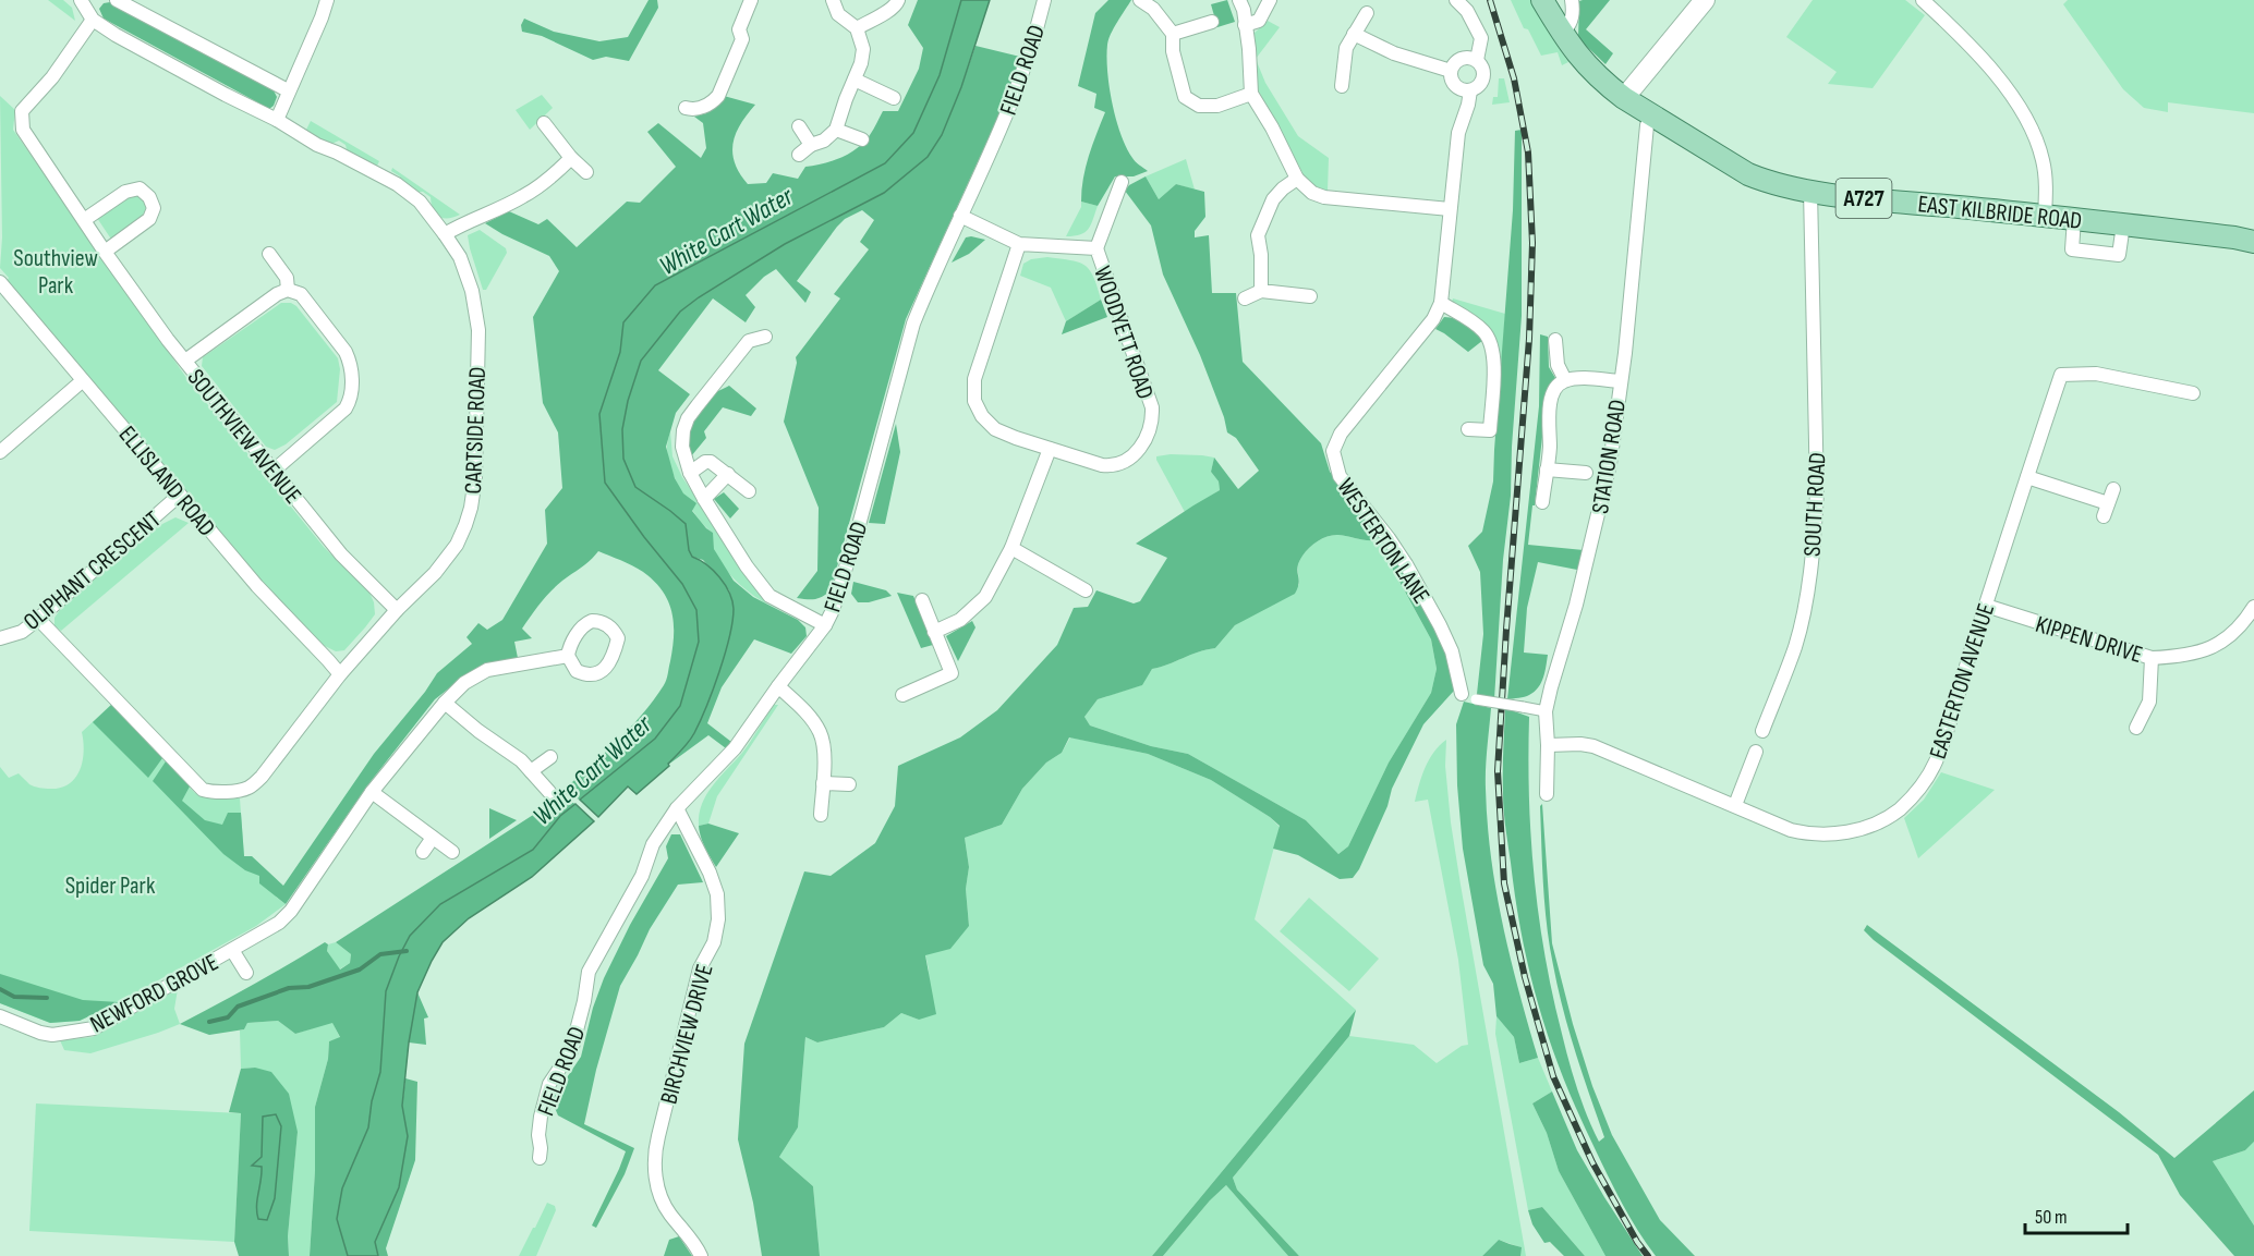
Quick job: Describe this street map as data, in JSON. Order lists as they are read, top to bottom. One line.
{"streets":{"main road":["A727","EAST KILBRIDE ROAD"],"street":["FIELD ROAD","WOODYETT ROAD","CARTSIDE ROAD","SOUTHVIEW AVENUE","STATION ROAD","ELLISLAND ROAD","SOUTH ROAD","WESTERTON LANE","OLIPHANT CRESCENT","KIPPEN DRIVE","EASTERTON AVENUE","NEWFORD GROVE","BIRCHVIEW DRIVE"]},"crossings":[["FIELD ROAD","WOODYETT ROAD"],["FIELD ROAD","BIRCHVIEW DRIVE"],["EAST KILBRIDE ROAD","STATION ROAD"],["EAST KILBRIDE ROAD","SOUTH ROAD"],["CARTSIDE ROAD","SOUTHVIEW AVENUE"],["CARTSIDE ROAD","ELLISLAND ROAD"],["CARTSIDE ROAD","OLIPHANT CRESCENT"],["STATION ROAD","WESTERTON LANE"],["STATION ROAD","EASTERTON AVENUE"],["ELLISLAND ROAD","OLIPHANT CRESCENT"],["SOUTH ROAD","EASTERTON AVENUE"],["KIPPEN DRIVE","EASTERTON AVENUE"]],"water":["White Cart Water"],"parks":["Southview Park","Spider Park"],"scale_bar":"50 m"}
